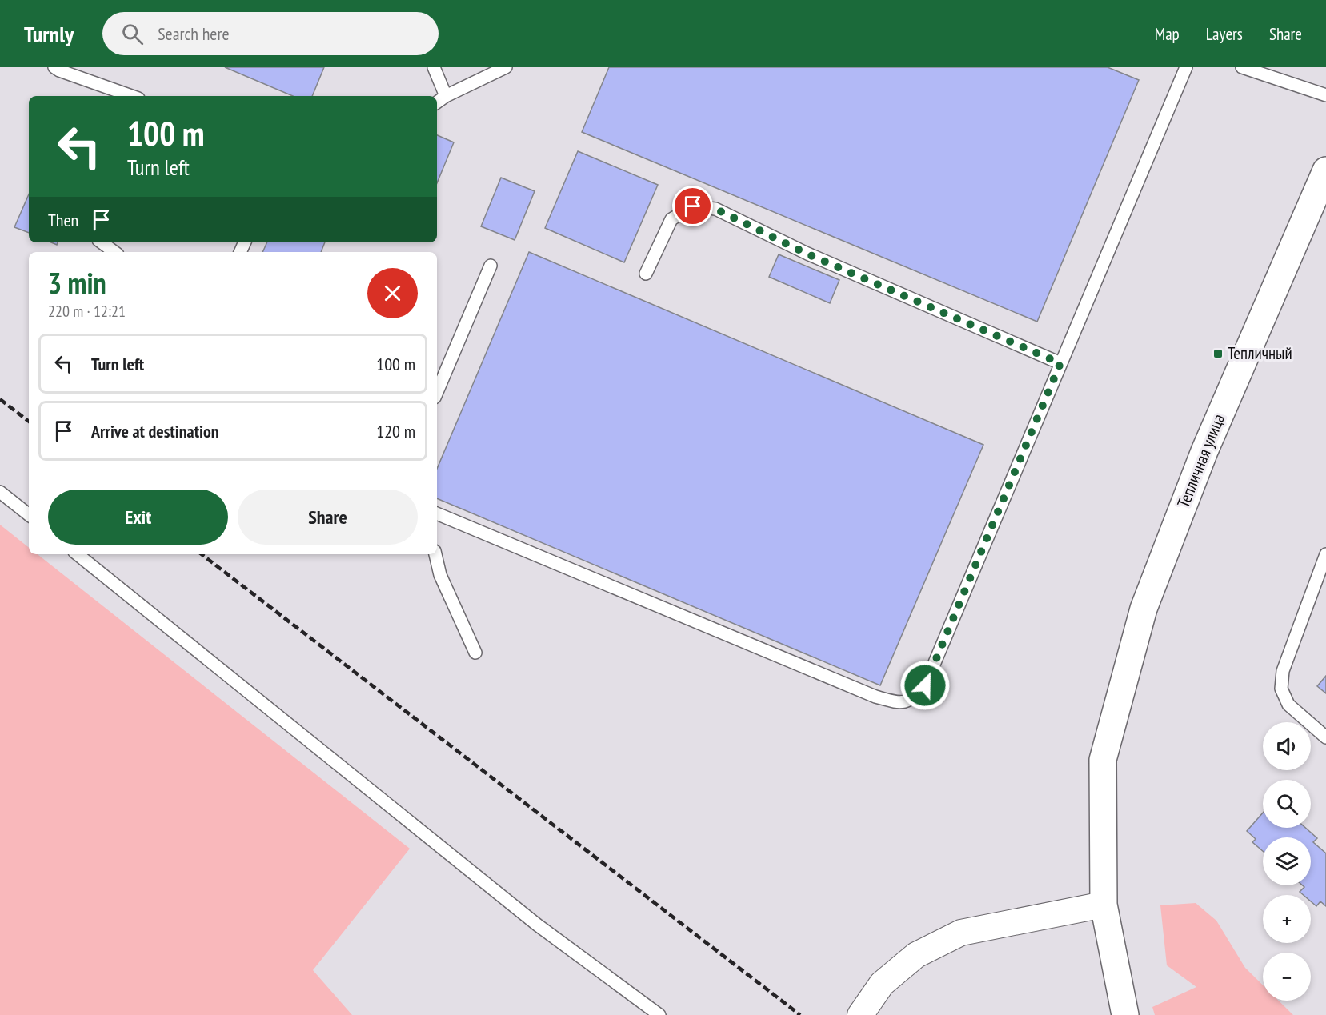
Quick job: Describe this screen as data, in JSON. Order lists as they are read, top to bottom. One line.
{"streets":{"street":["Тепличная улица"]},"places":{"transit":["Тепличный"]},"page":{"header":"Turnly","search":"Search here","nav":["Map","Layers","Share"],"turn":["100 m","Turn left"],"then":"Then","heading":["3 min","220 m · 12:21"],"list":[{"name":"Turn left","value":"100 m"},{"name":"Arrive at destination","value":"120 m"}],"buttons":["Exit","Share"],"map_buttons":["+","−"]}}
